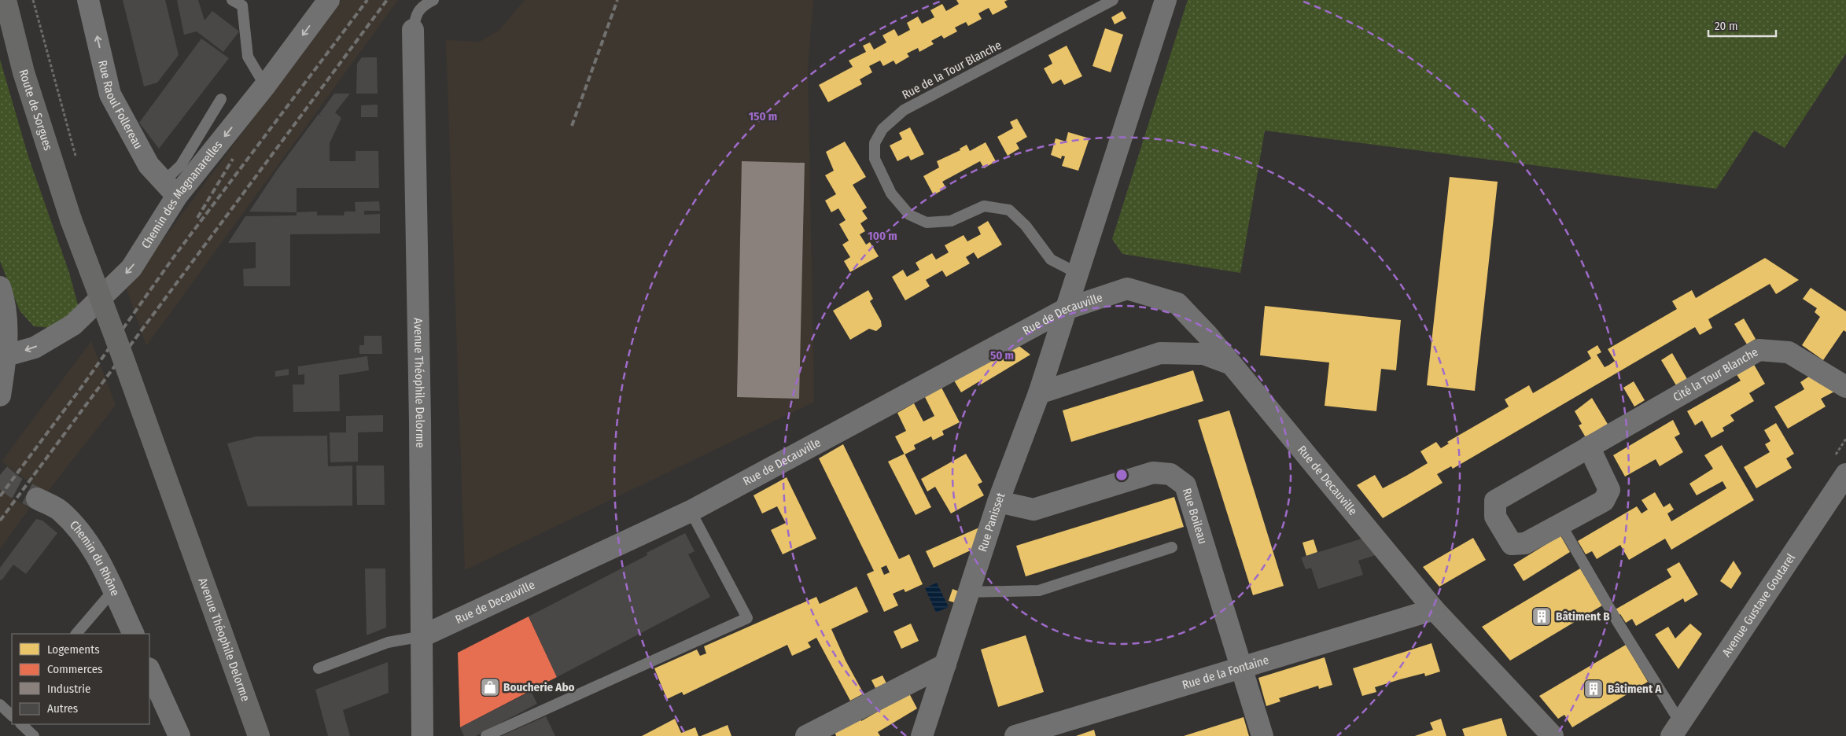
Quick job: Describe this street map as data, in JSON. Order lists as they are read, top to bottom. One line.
{"streets":{"main road":["Route de Sorgues","Avenue Théophile Delorme"],"street":["Rue Raoul Follereau","Chemin des Magnanarelles","Rue de Decauville","Cité la Tour Blanche","Rue Boileau","Rue Panisset","Chemin du Rhône","Avenue Gustave Goutarel","Rue de la Fontaine"],"lane":["Rue de la Tour Blanche"]},"crossings":[["Rue de la Tour Blanche","Rue Panisset"],["Rue Raoul Follereau","Chemin des Magnanarelles"],["Route de Sorgues","Avenue Théophile Delorme"],["Rue de Decauville","Avenue Théophile Delorme"],["Rue de Decauville","Rue Panisset"],["Rue de Decauville","Rue de la Fontaine"],["Rue Boileau","Rue Panisset"],["Rue Boileau","Rue de la Fontaine"]],"one_way":["Rue Raoul Follereau","Chemin des Magnanarelles"],"places":{"building":["Bâtiment B","Bâtiment A"],"shop":["Boucherie Abo"]},"legend":["Logements","Commerces","Industrie","Autres"],"scale_bar":"20 m","rings":["150 m","100 m","50 m"]}
